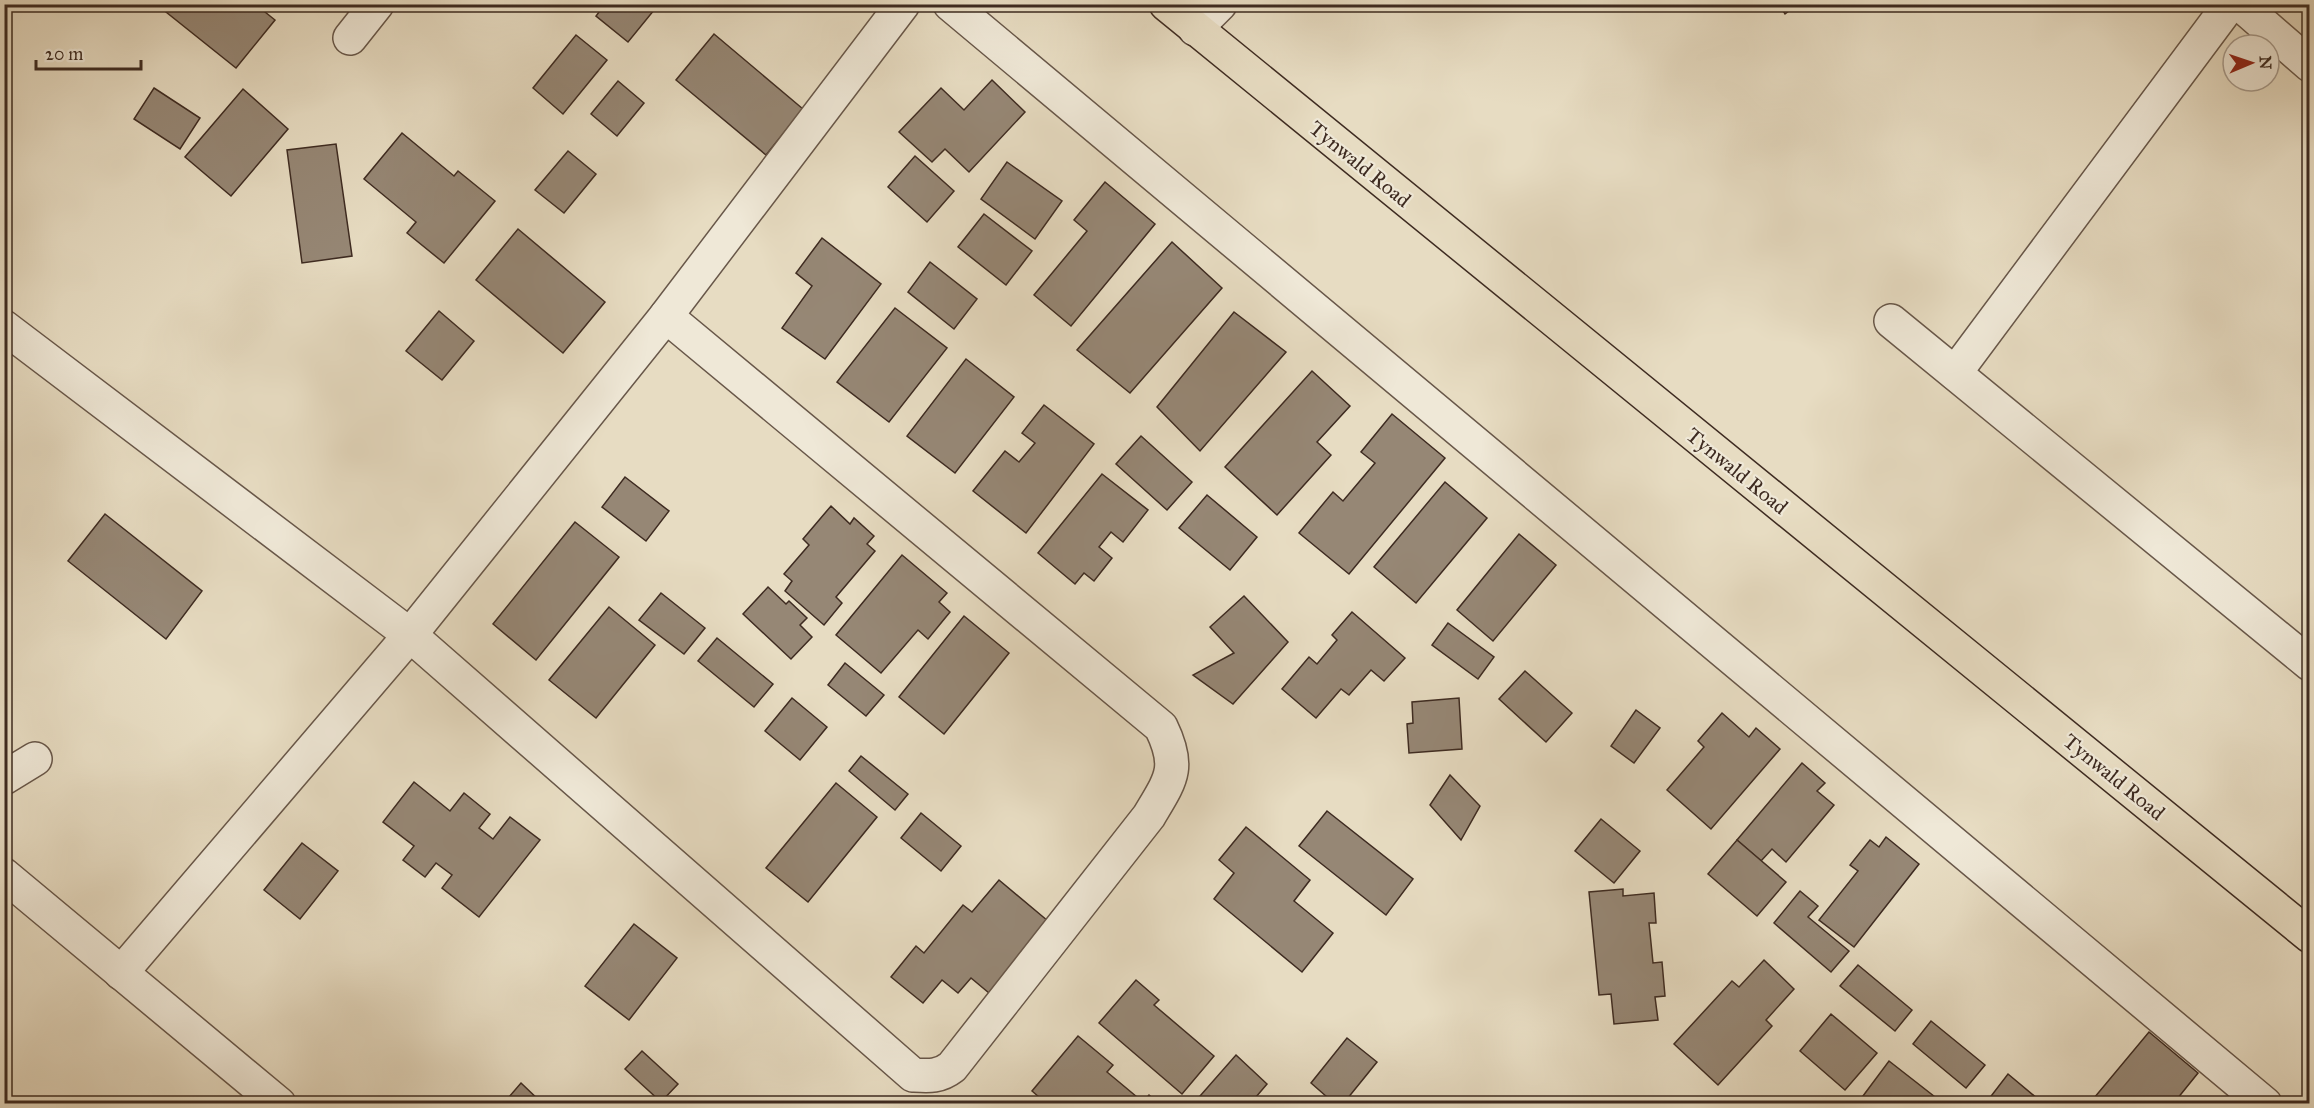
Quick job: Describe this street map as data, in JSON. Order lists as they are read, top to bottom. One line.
{"streets":{"main road":["Tynwald Road"]},"scale_bar":"20 m","north":"right"}
